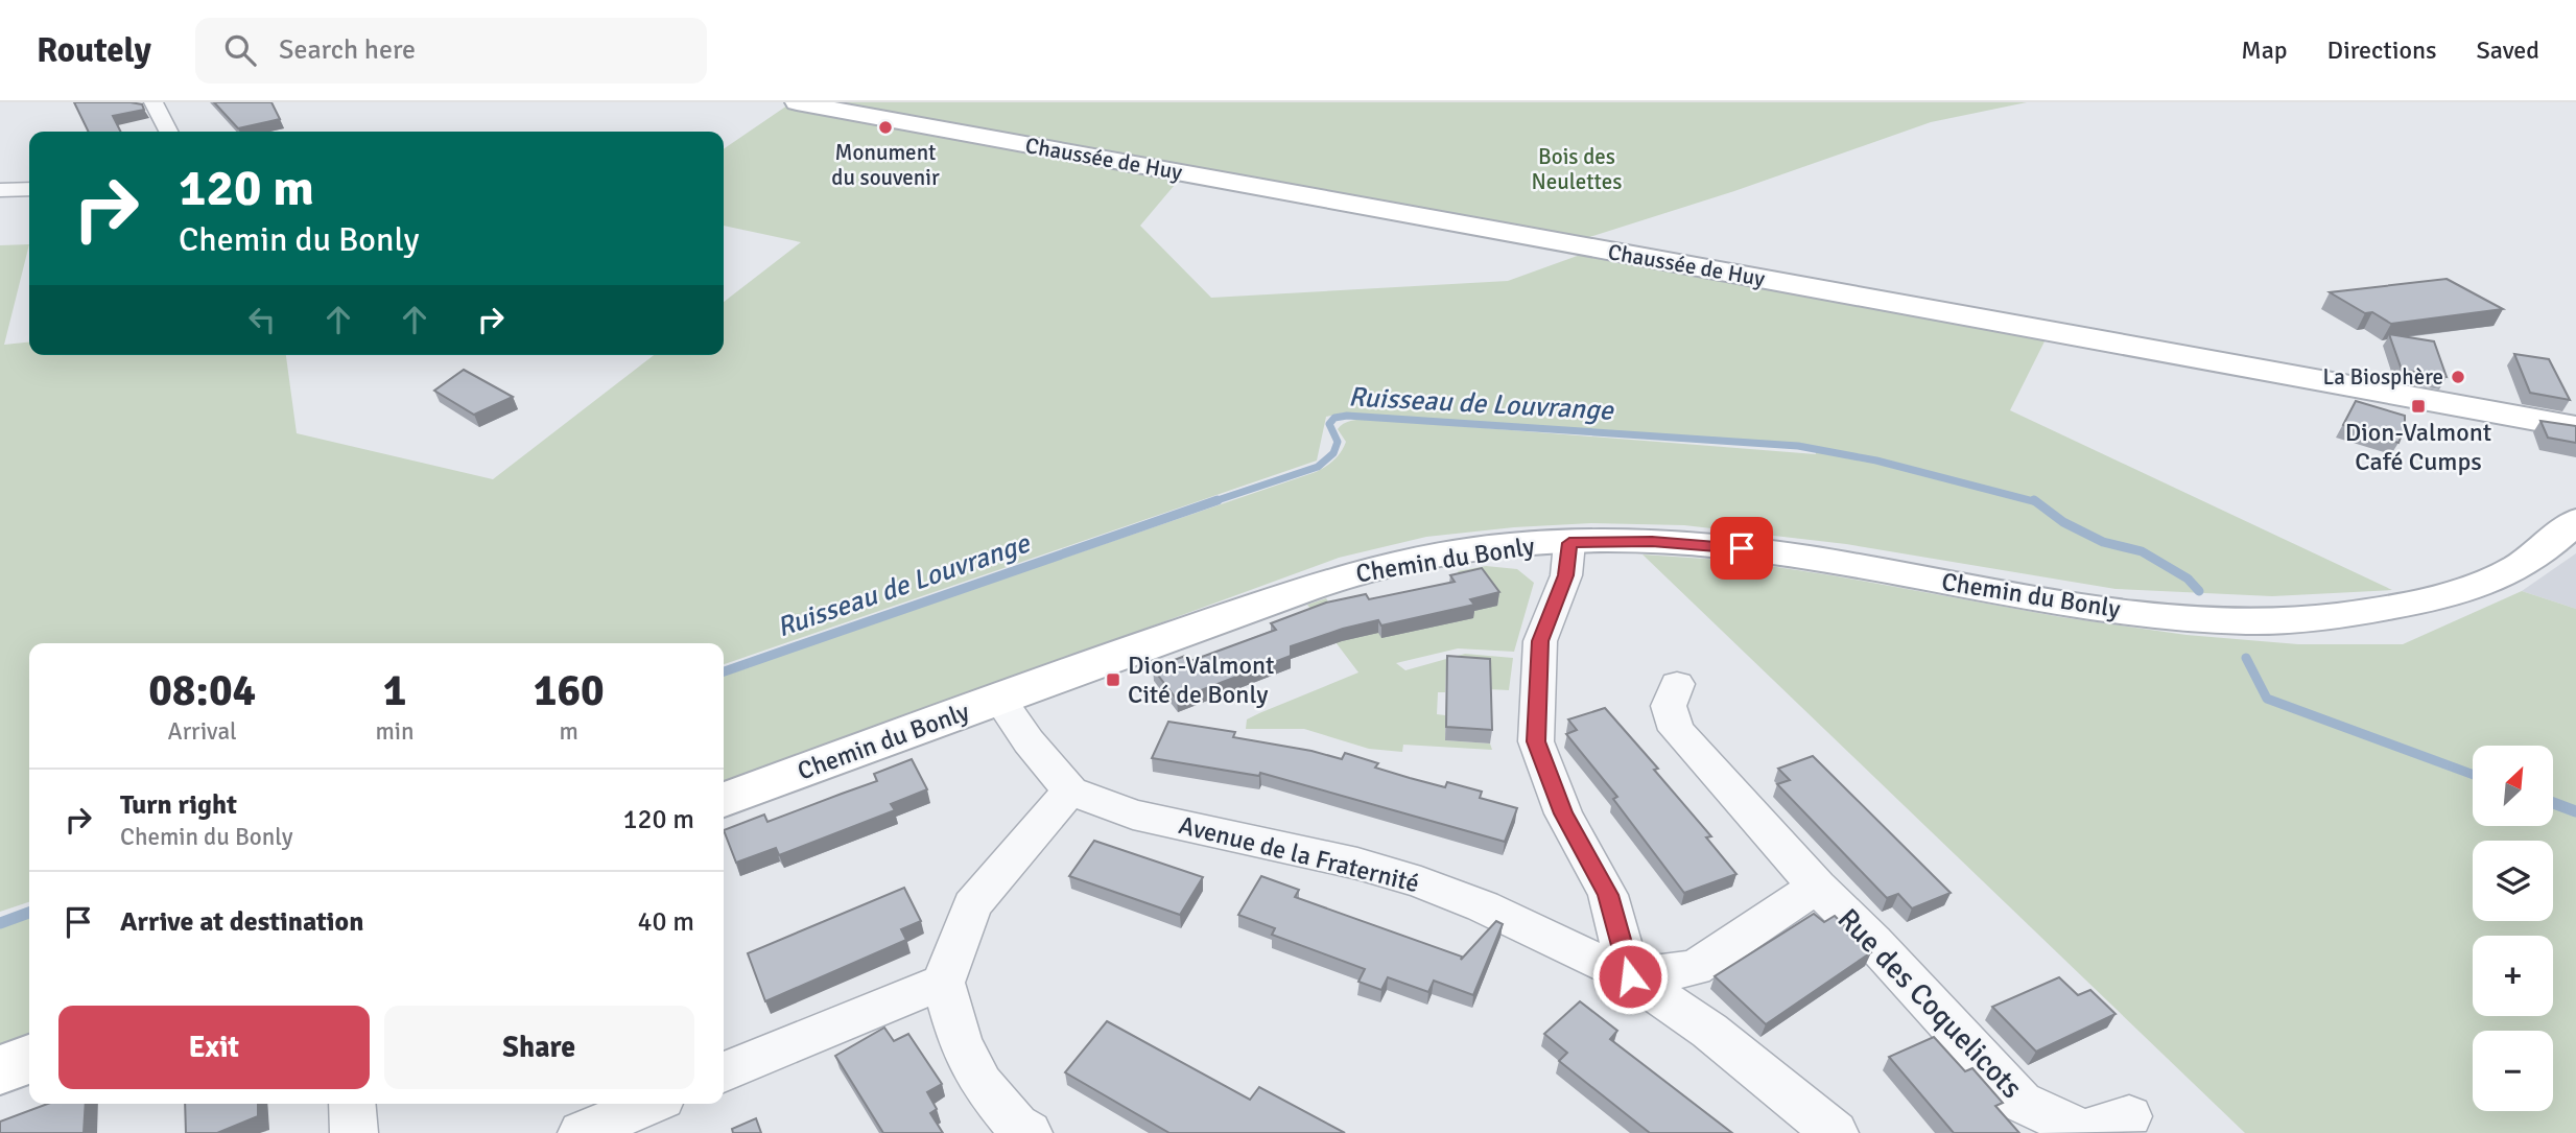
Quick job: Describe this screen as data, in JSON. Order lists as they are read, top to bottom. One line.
{"streets":{"main road":["Chaussée de Huy","Chemin du Bonly"],"street":["Avenue de la Fraternité","Rue des Coquelicots"]},"crossings":[["Chemin du Bonly","Avenue de la Fraternité"],["Avenue de la Fraternité","Rue des Coquelicots"]],"water":["Ruisseau de Louvrange"],"parks":["Bois des Neulettes"],"places":{"other":["Monument du souvenir","La Biosphère"],"transit":["Dion-Valmont Café Cumps","Dion-Valmont Cité de Bonly"]},"north":"top right","page":{"header":"Routely","search":"Search here","nav":["Map","Directions","Saved"],"turn":["120 m","Chemin du Bonly"],"eta":["08:04","Arrival","1","min","160","m"],"map_buttons":["+","−"],"list":[{"name":"Turn right","note":"Chemin du Bonly","value":"120 m"},{"name":"Arrive at destination","value":"40 m"}],"buttons":["Exit","Share"]}}
